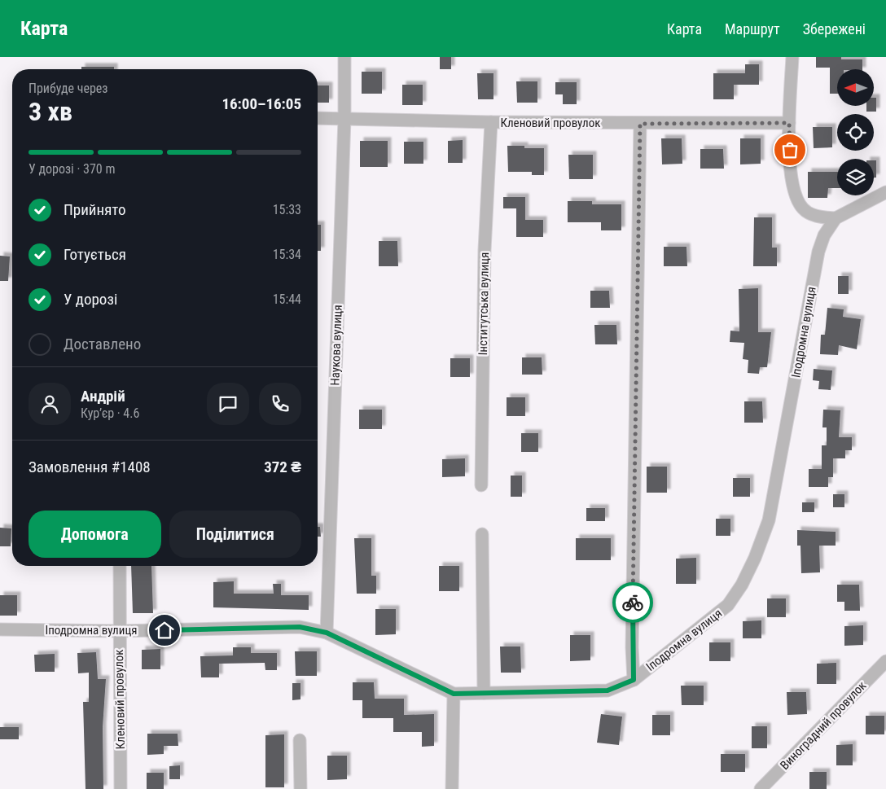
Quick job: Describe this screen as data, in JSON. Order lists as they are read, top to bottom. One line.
{"streets":{"street":["Кленовий провулок","Інститутська вулиця","Іподромна вулиця","Наукова вулиця","Виноградний провулок"]},"crossings":[["Кленовий провулок","Інститутська вулиця"],["Кленовий провулок","Іподромна вулиця"],["Кленовий провулок","Наукова вулиця"],["Іподромна вулиця","Наукова вулиця"]],"north":"left","page":{"header":"Карта","nav":["Карта","Маршрут","Збережені"],"heading":["3 хв","Прибуде через","16:00–16:05"],"panel":["Андрій","Кур’єр · 4.6","Замовлення #1408","372 ₴"],"bar":"У дорозі · 370 m","list":[["Прийнято","15:33"],["Готується","15:34"],["У дорозі","15:44"],"Доставлено"],"buttons":["Допомога","Поділитися"]}}
